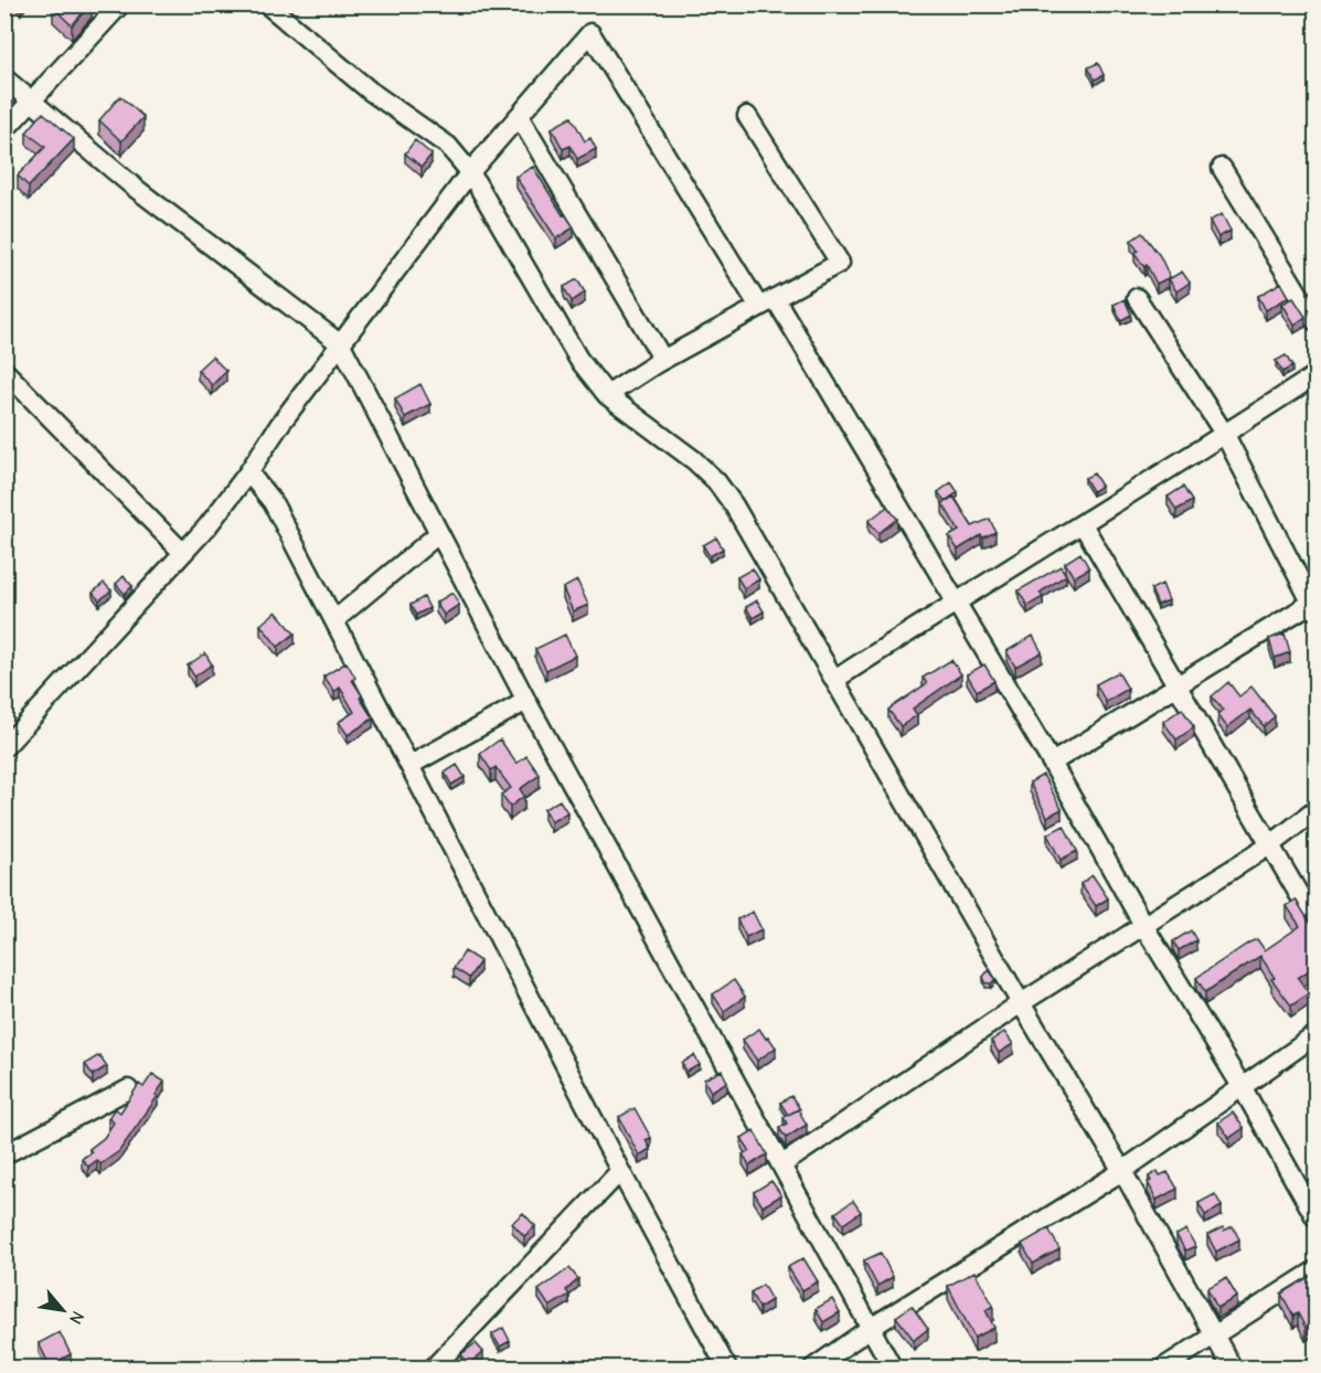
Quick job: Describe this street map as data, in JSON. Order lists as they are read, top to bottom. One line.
{"north":"bottom right"}
